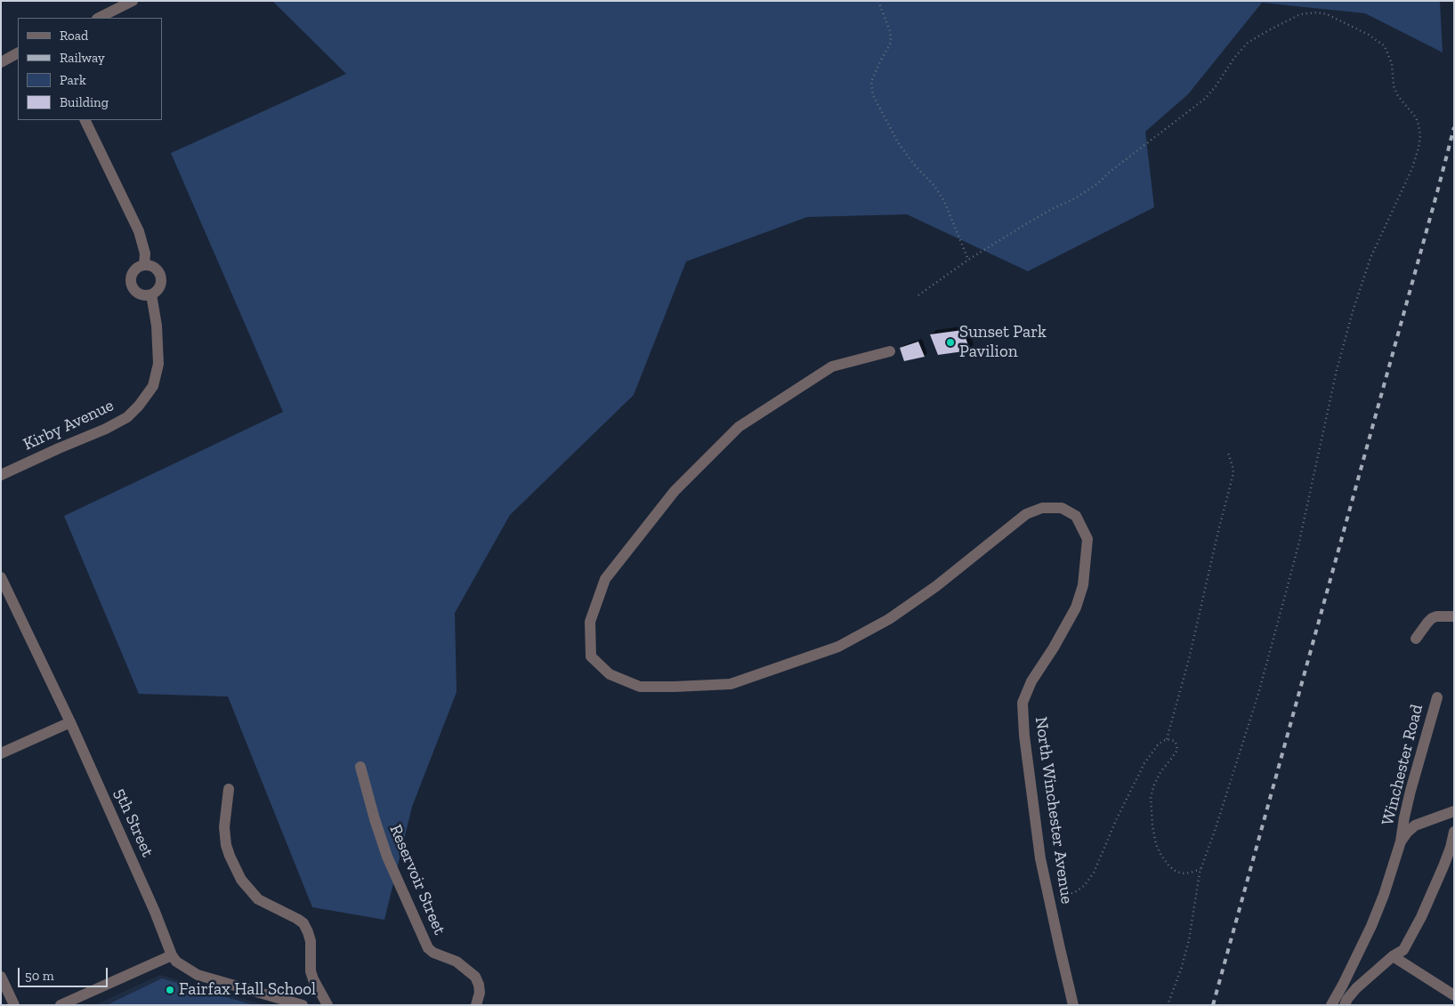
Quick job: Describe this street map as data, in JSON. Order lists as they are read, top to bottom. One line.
{"streets":{"street":["Kirby Avenue","Winchester Road","North Winchester Avenue","5th Street","Reservoir Street"]},"places":["Sunset Park Pavilion","Fairfax Hall School"],"legend":["Road","Railway","Park","Building"],"scale_bar":"50 m"}
